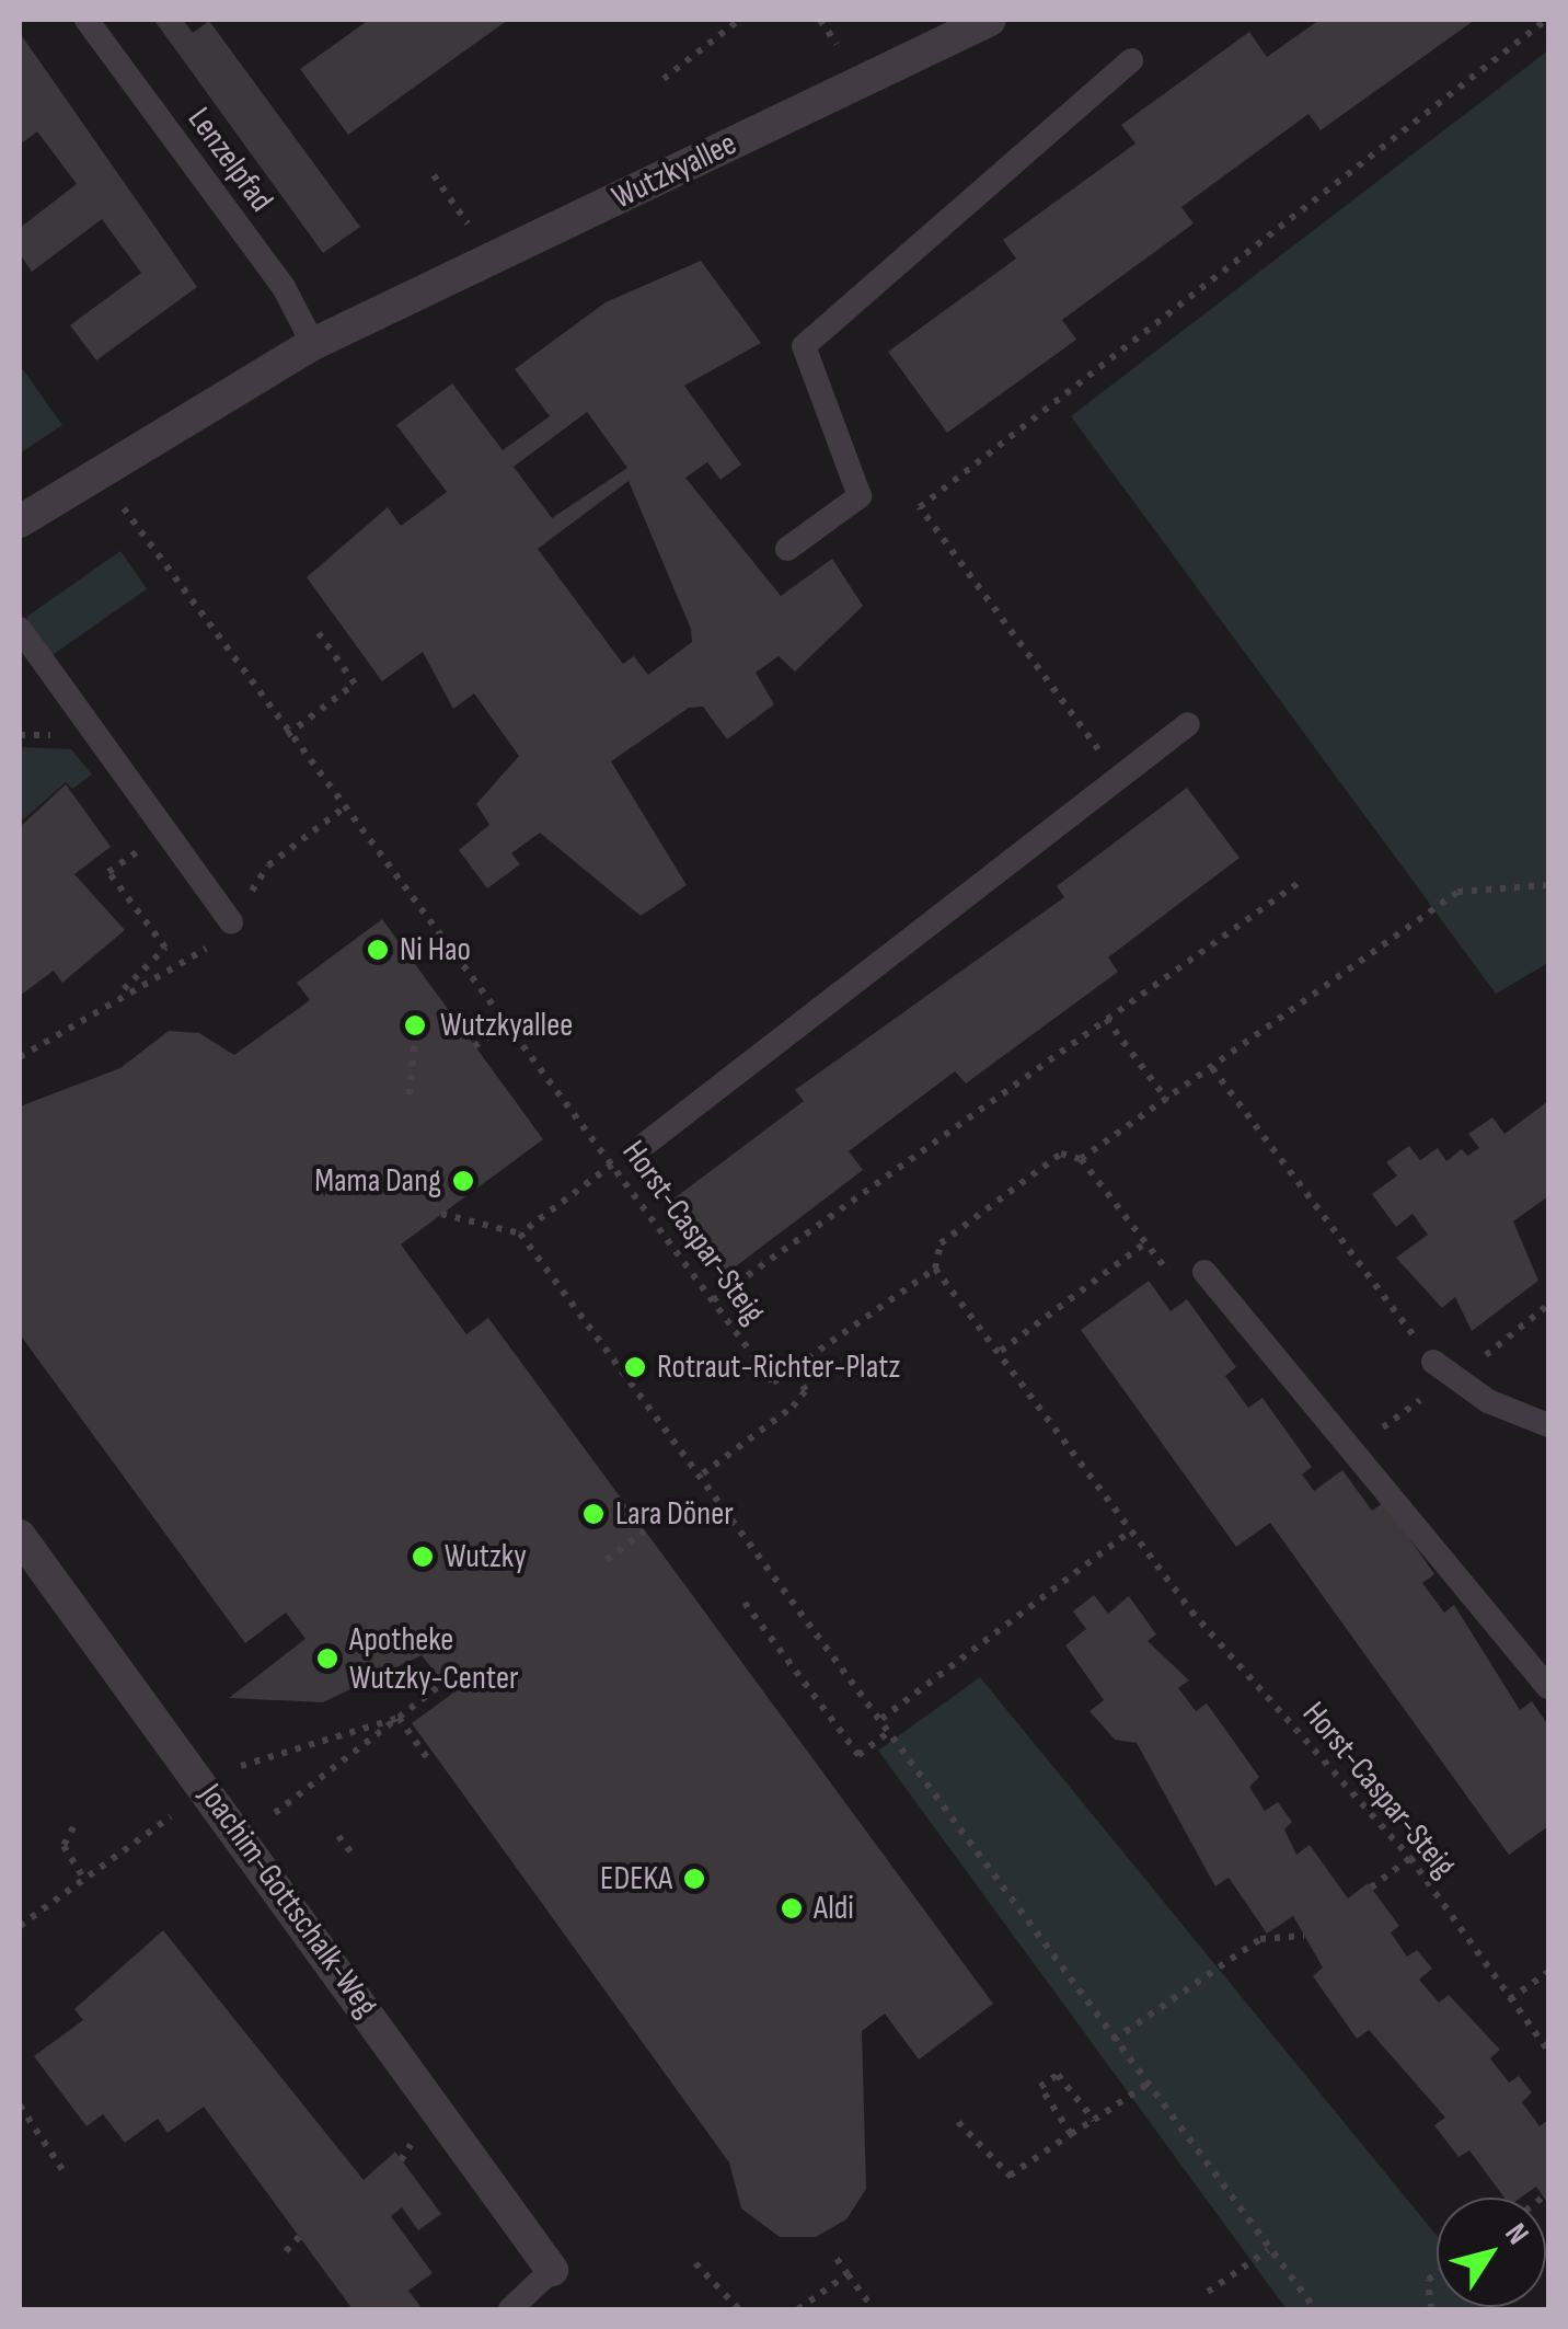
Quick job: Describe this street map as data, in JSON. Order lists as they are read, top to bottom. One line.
{"streets":{"street":["Wutzkyallee","Joachim-Gottschalk-Weg"],"lane":["Lenzelpfad"],"path":["Horst-Caspar-Steig"]},"crossings":[["Lenzelpfad","Wutzkyallee"],["Wutzkyallee","Horst-Caspar-Steig"]],"places":["Ni Hao","Wutzkyallee","Mama Dang","Rotraut-Richter-Platz","Lara Döner","Wutzky","Apotheke Wutzky-Center","EDEKA","Aldi"],"north":"top right"}
